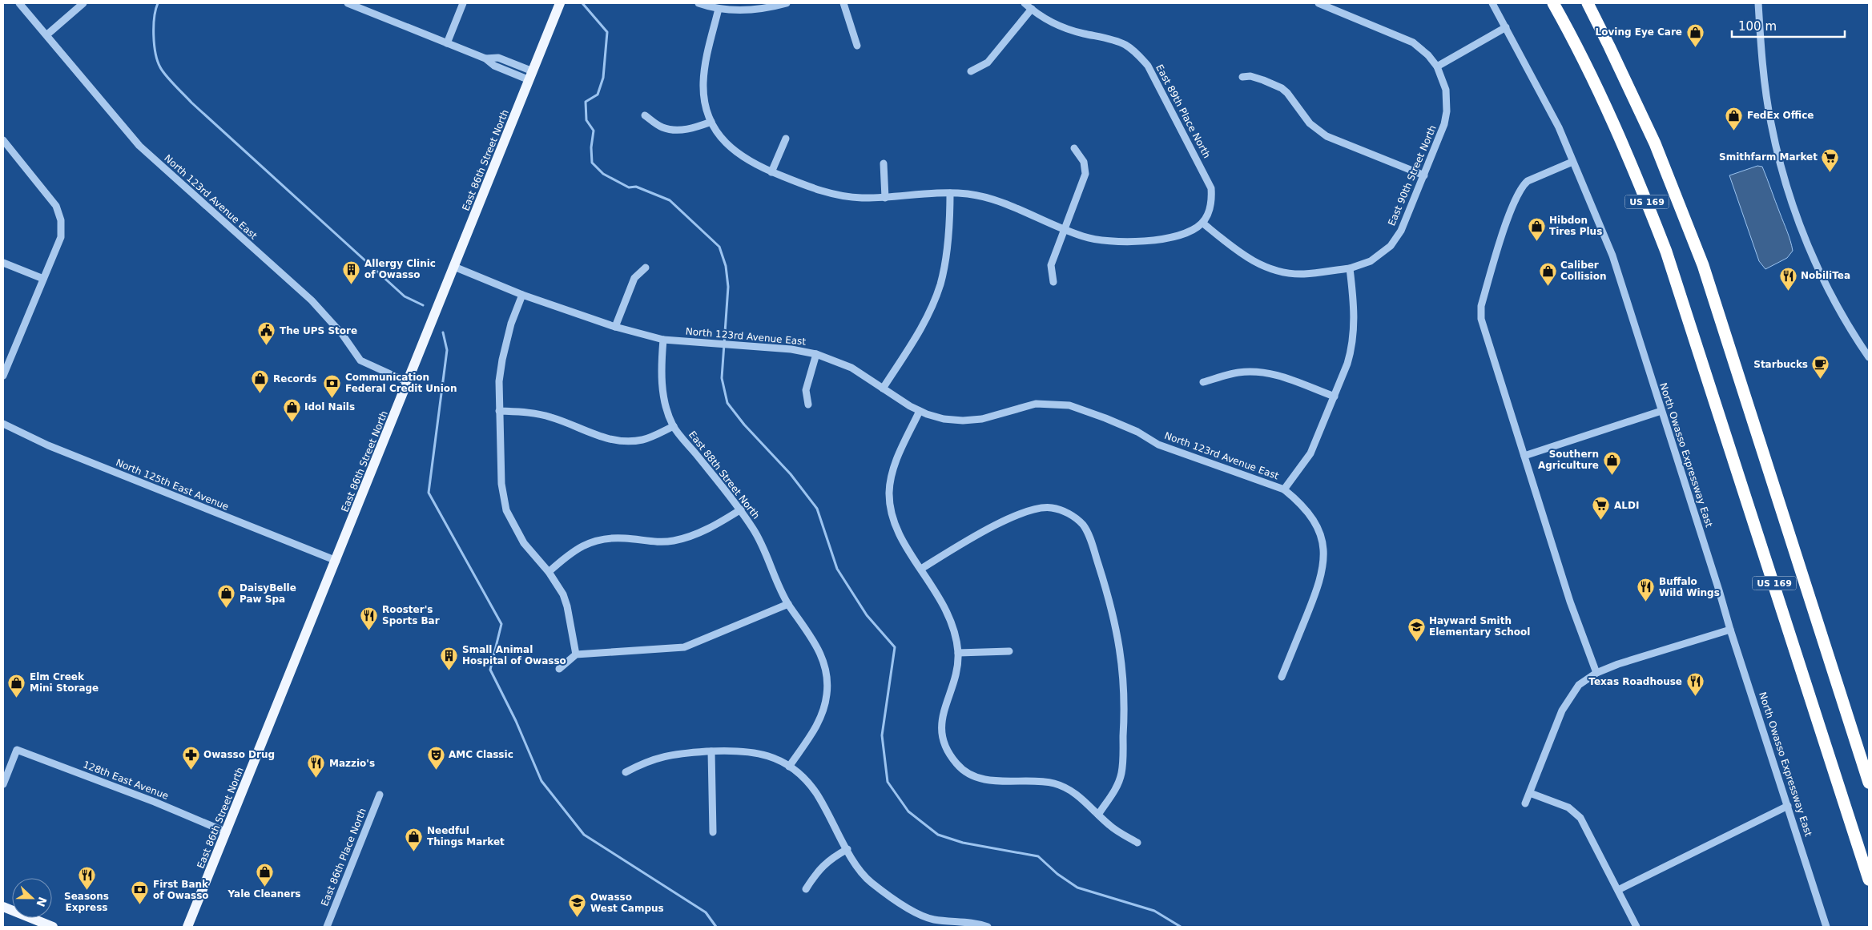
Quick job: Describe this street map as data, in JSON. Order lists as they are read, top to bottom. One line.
{"streets":{"highway":["US 169"],"main road":["East 86th Street North"],"street":["East 89th Place North","East 90th Street North","North 123rd Avenue East","North Owasso Expressway East","East 88th Street North","North 125th East Avenue","128th East Avenue","East 86th Place North"]},"crossings":[["East 89th Place North","East 90th Street North"],["East 86th Street North","North 123rd Avenue East"],["East 86th Street North","North 125th East Avenue"],["East 86th Street North","128th East Avenue"],["North 123rd Avenue East","East 88th Street North"]],"places":{"shop":["Loving Eye Care","FedEx Office","Hibdon Tires Plus","Caliber Collision","Records","Idol Nails","Southern Agriculture","DaisyBelle Paw Spa","Elm Creek Mini Storage","Needful Things Market","Yale Cleaners"],"supermarket":["Smithfarm Market","ALDI"],"building":["Allergy Clinic of Owasso","Small Animal Hospital of Owasso"],"restaurant":["NobiliTea","Buffalo Wild Wings","Rooster's Sports Bar","Texas Roadhouse","Mazzio's","Seasons Express"],"public building":["The UPS Store"],"cafe":["Starbucks"],"bank":["Communication Federal Credit Union","First Bank of Owasso"],"school or university":["Hayward Smith Elementary School","Owasso West Campus"],"pharmacy":["Owasso Drug"],"theatre":["AMC Classic"]},"scale_bar":"100 m","north":"right"}
